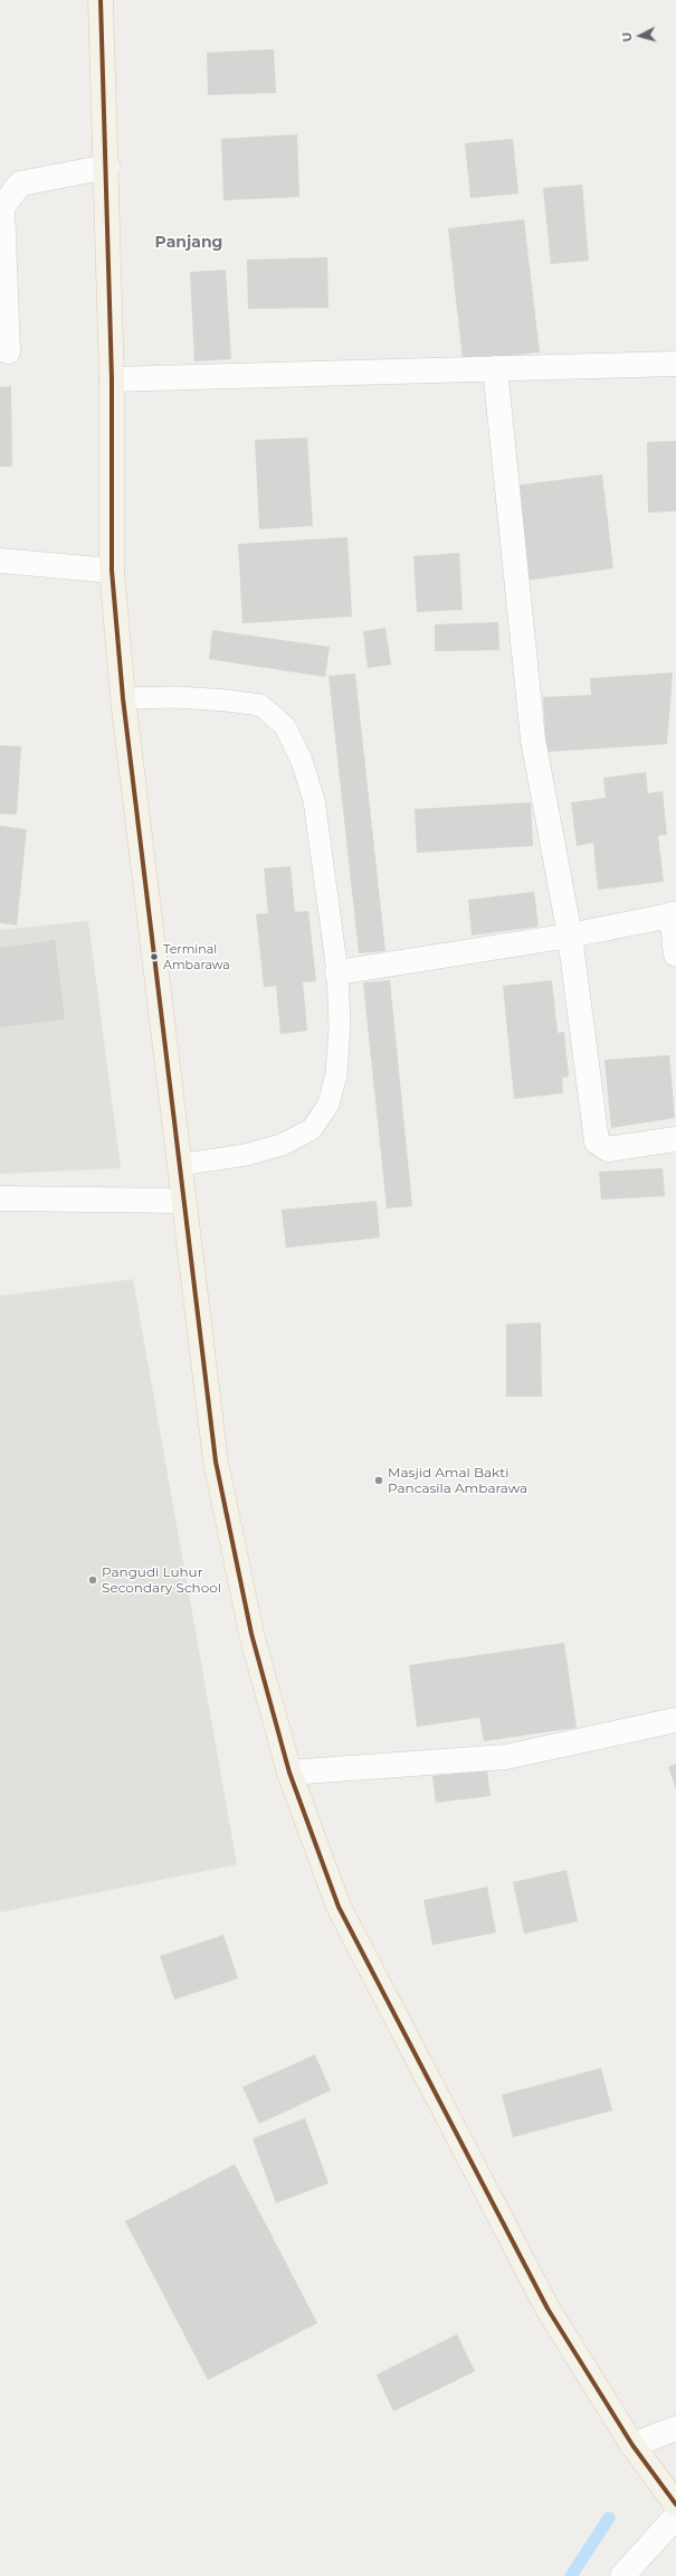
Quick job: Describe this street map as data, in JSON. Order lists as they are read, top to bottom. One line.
{"districts":["Panjang"],"places":["Terminal Ambarawa","Masjid Amal Bakti Pancasila Ambarawa","Pangudi Luhur Secondary School"],"north":"left"}
